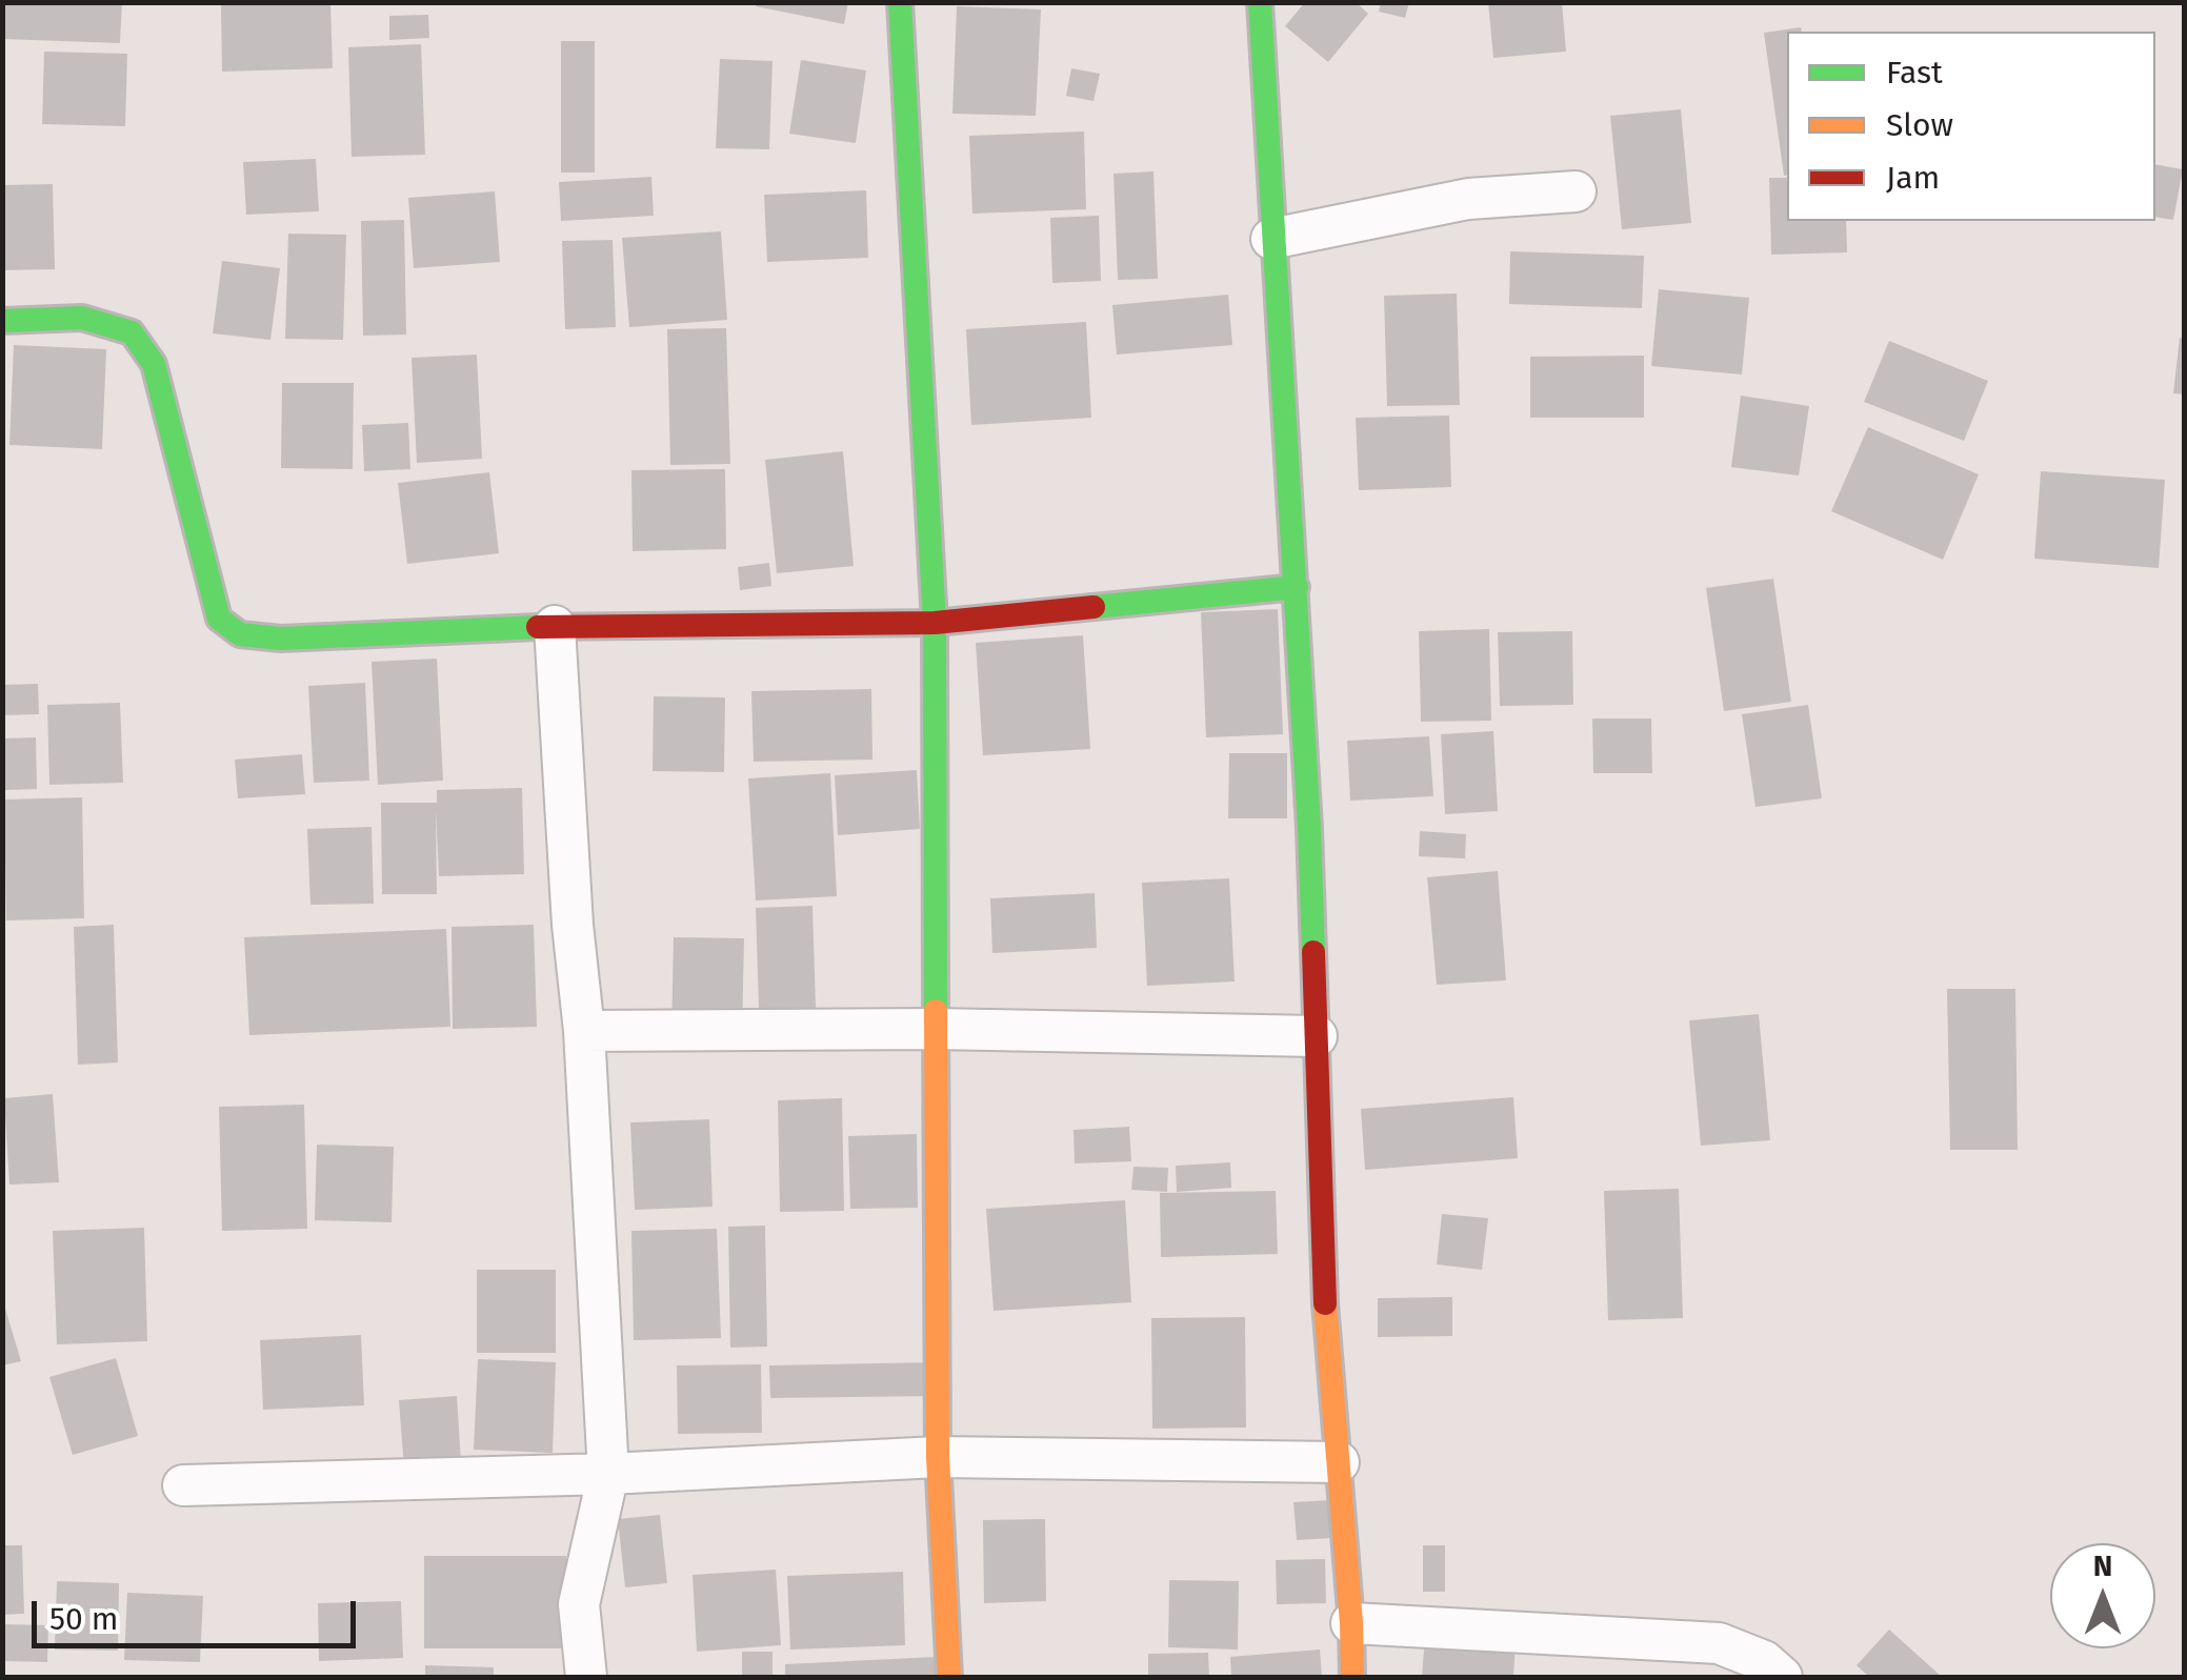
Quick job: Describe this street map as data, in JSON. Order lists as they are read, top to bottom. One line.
{"legend":["Fast","Slow","Jam"],"scale_bar":"50 m","north":"top"}
